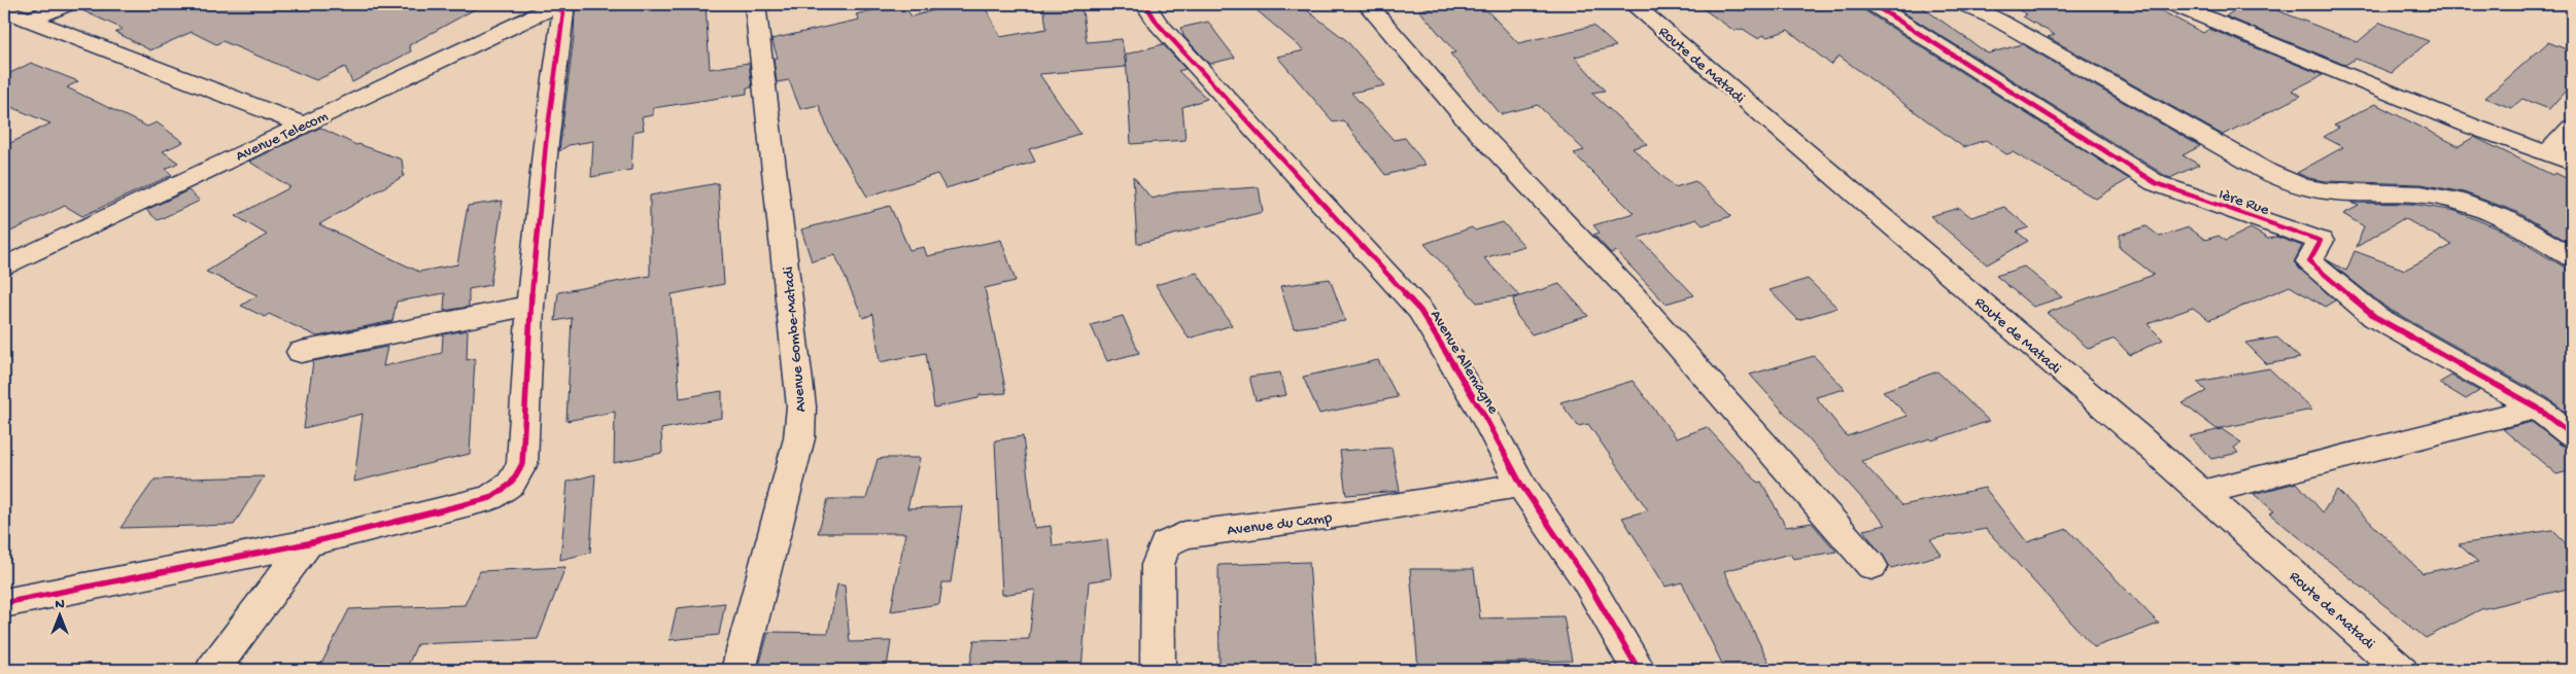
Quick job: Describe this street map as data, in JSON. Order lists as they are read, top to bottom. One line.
{"streets":{"main road":["Route de Matadi","Avenue Telecom","Ière Rue","Avenue Gombe-Matadi","Avenue Allemagne","Avenue du Camp"]},"crossings":[["Avenue Allemagne","Avenue du Camp"]],"north":"top"}
